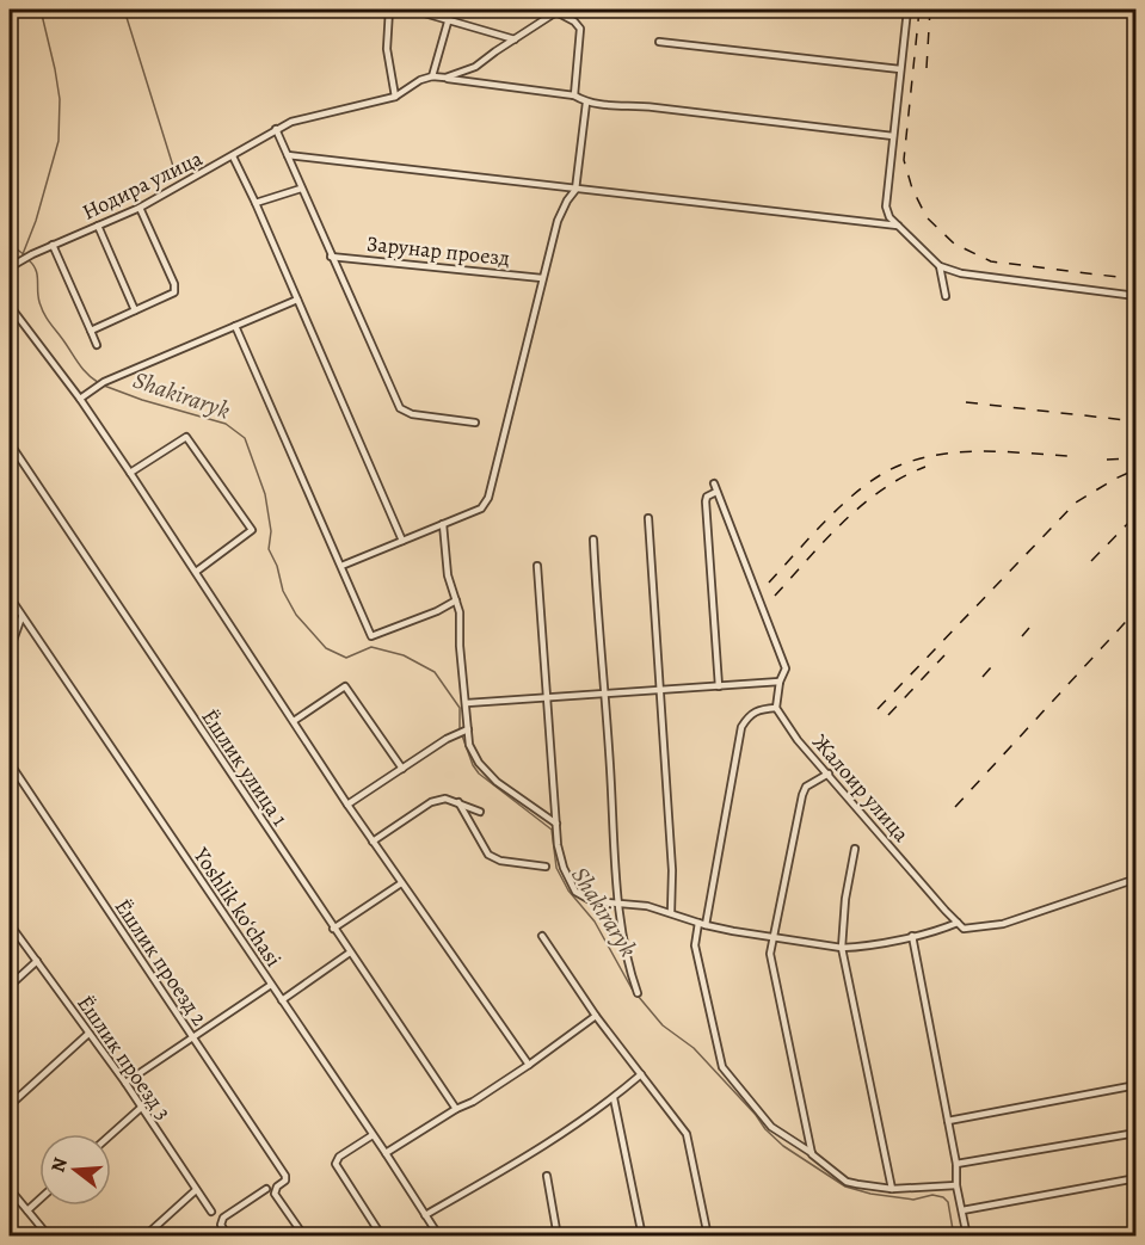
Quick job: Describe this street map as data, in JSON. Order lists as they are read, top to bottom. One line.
{"streets":{"street":["Нодира улица","Зарунар проезд","Ёшлик улица 1","Жалоир улица","Yoshlik koʻchasi","Ёшлик проезд 2","Ёшлик проезд 3"]},"water":["Shakiraryk"],"north":"left"}
